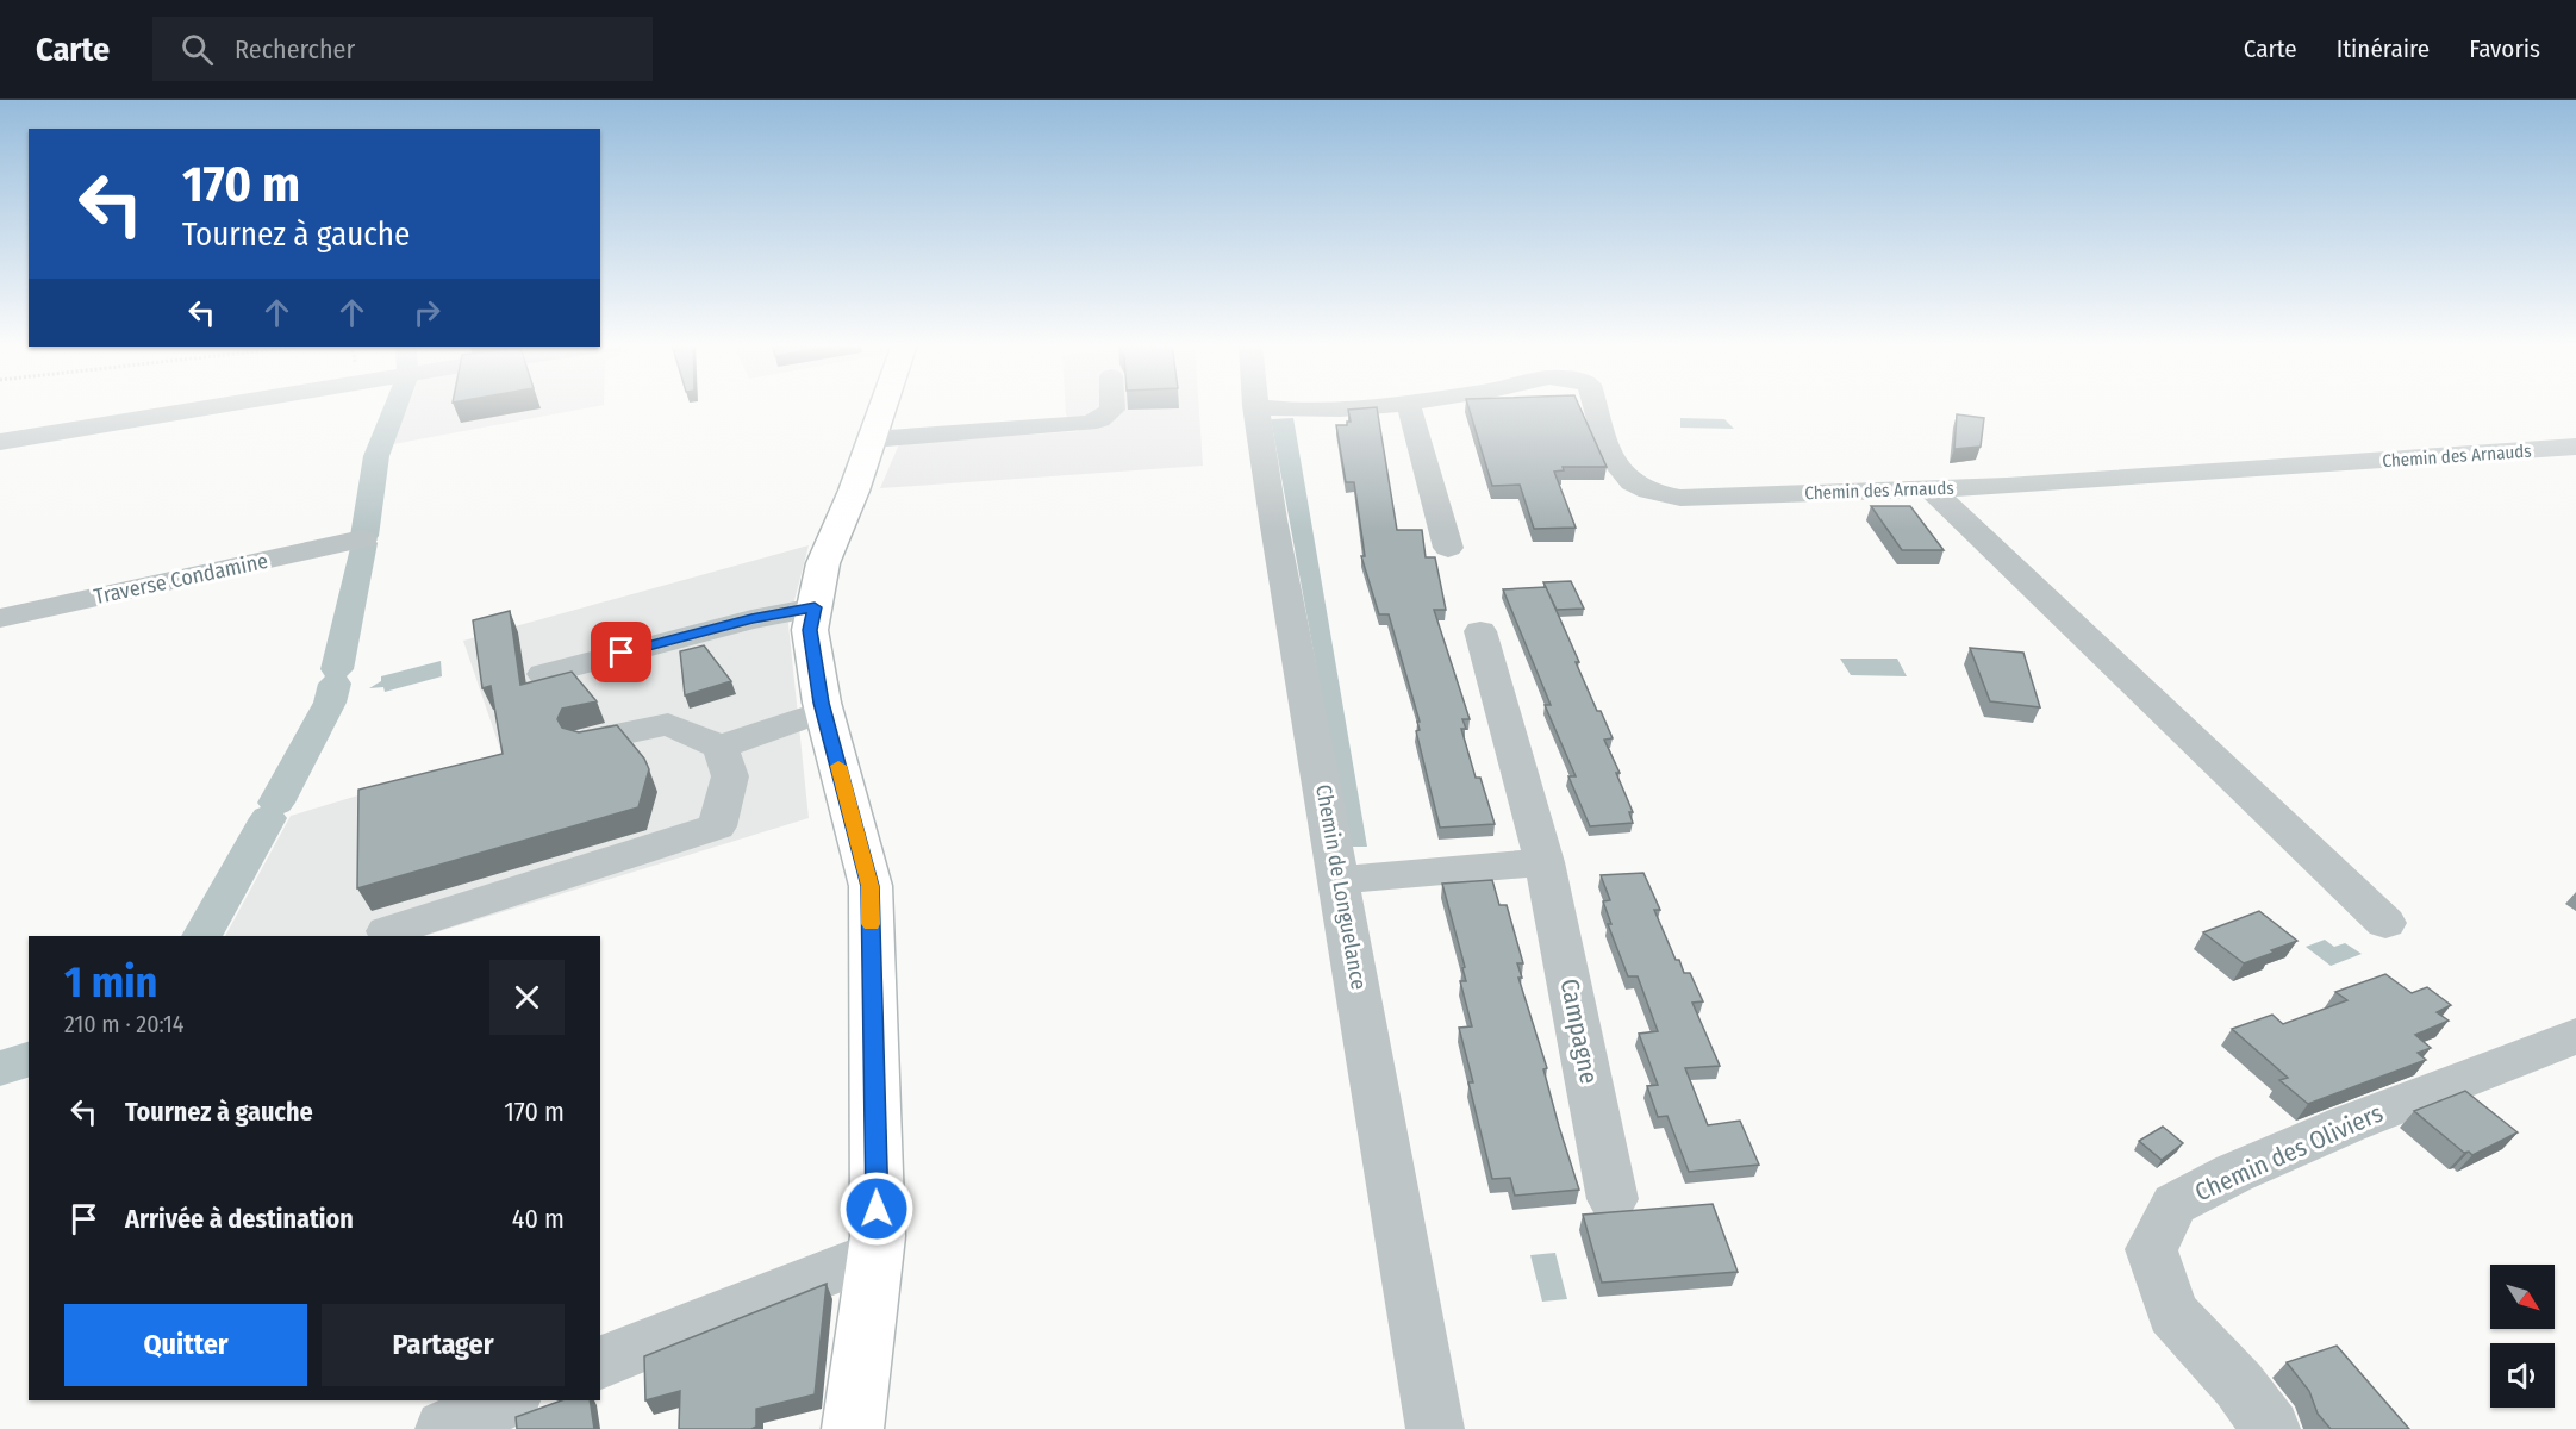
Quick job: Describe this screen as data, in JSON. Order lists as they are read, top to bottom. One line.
{"streets":{"street":["Chemin des Arnauds","Traverse Condamine","Chemin de Longuelance","Campagne","Chemin des Oliviers"]},"crossings":[["Chemin des Arnauds","Chemin de Longuelance"]],"north":"bottom right","page":{"header":"Carte","search":"Rechercher","nav":["Carte","Itinéraire","Favoris"],"turn":["170 m","Tournez à gauche"],"heading":["1 min","210 m · 20:14"],"list":[{"name":"Tournez à gauche","value":"170 m"},{"name":"Arrivée à destination","value":"40 m"}],"buttons":["Quitter","Partager"]}}
